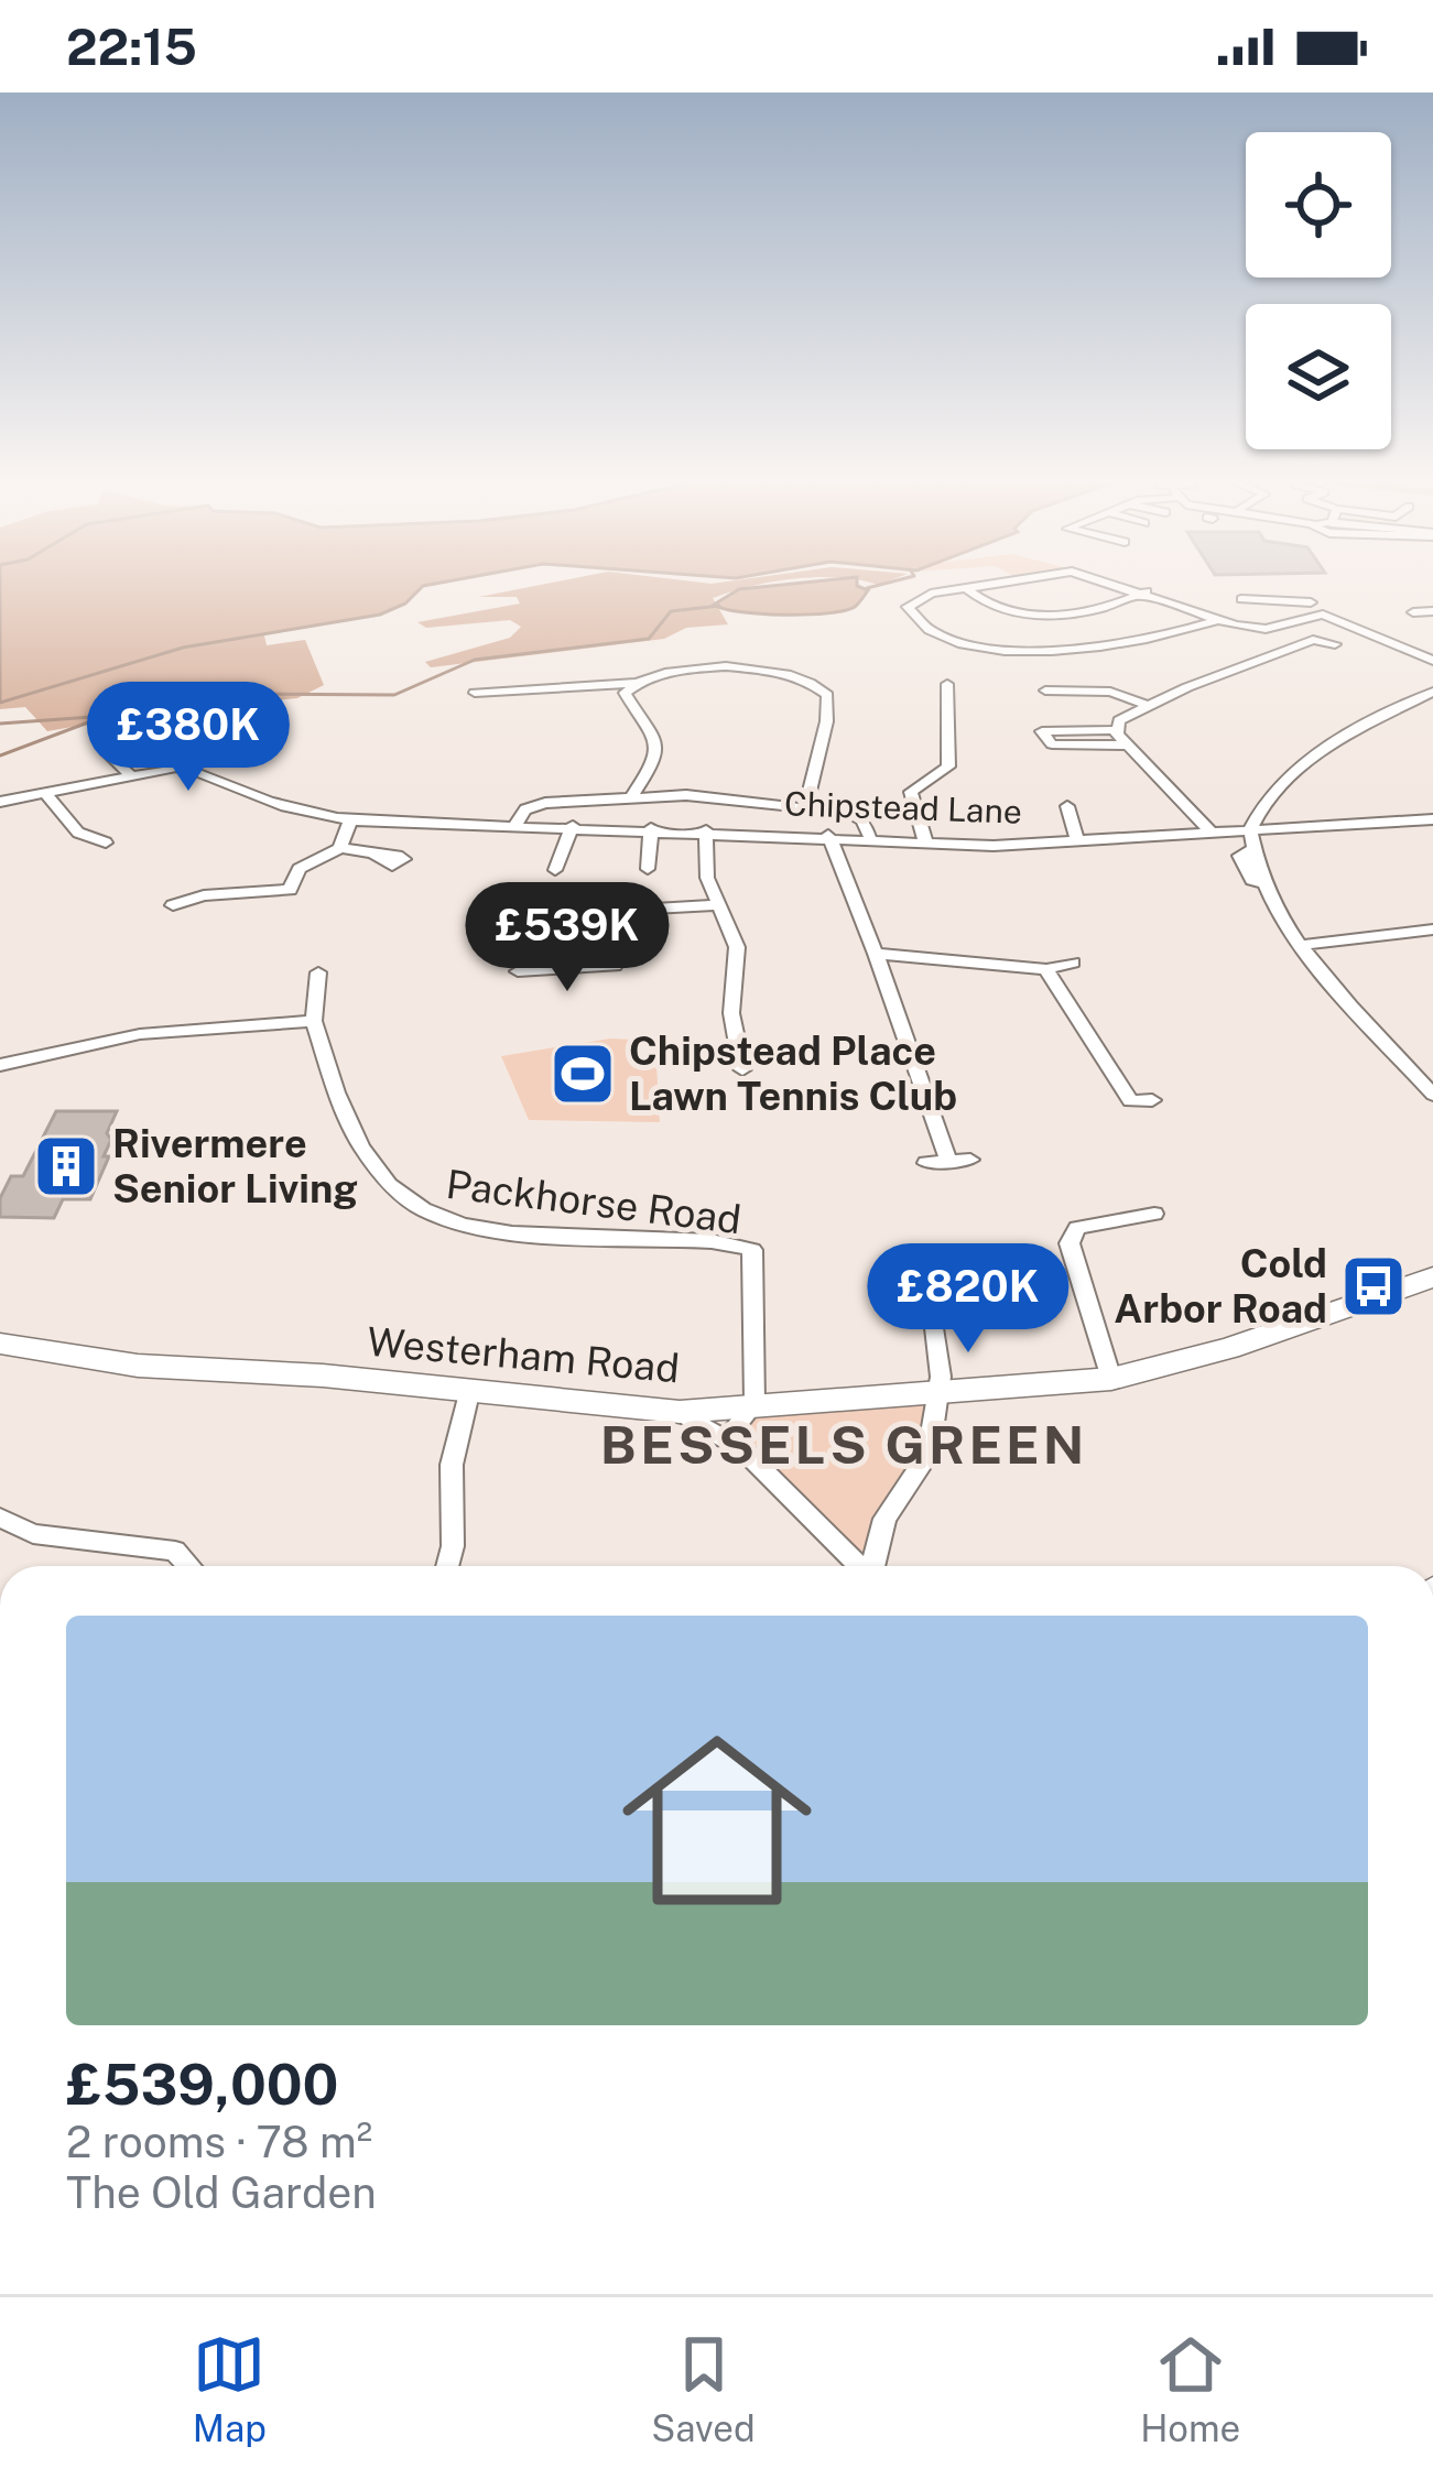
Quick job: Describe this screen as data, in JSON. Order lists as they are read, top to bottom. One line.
{"streets":{"highway":["Westerham Road"],"street":["Chipstead Lane","Packhorse Road"]},"crossings":[["Packhorse Road","Westerham Road"]],"districts":["BESSELS GREEN"],"places":{"sports":["Chipstead Place Lawn Tennis Club"],"building":["Rivermere Senior Living"],"bus stop":["Cold Arbor Road"]},"page":{"status":"22:15","price":["£380K","£539K","£820K"],"list":[{"name":"£539,000","note":"2 rooms · 78 m² · The Old Garden"}],"tabs":["Map","Saved","Home"]}}
